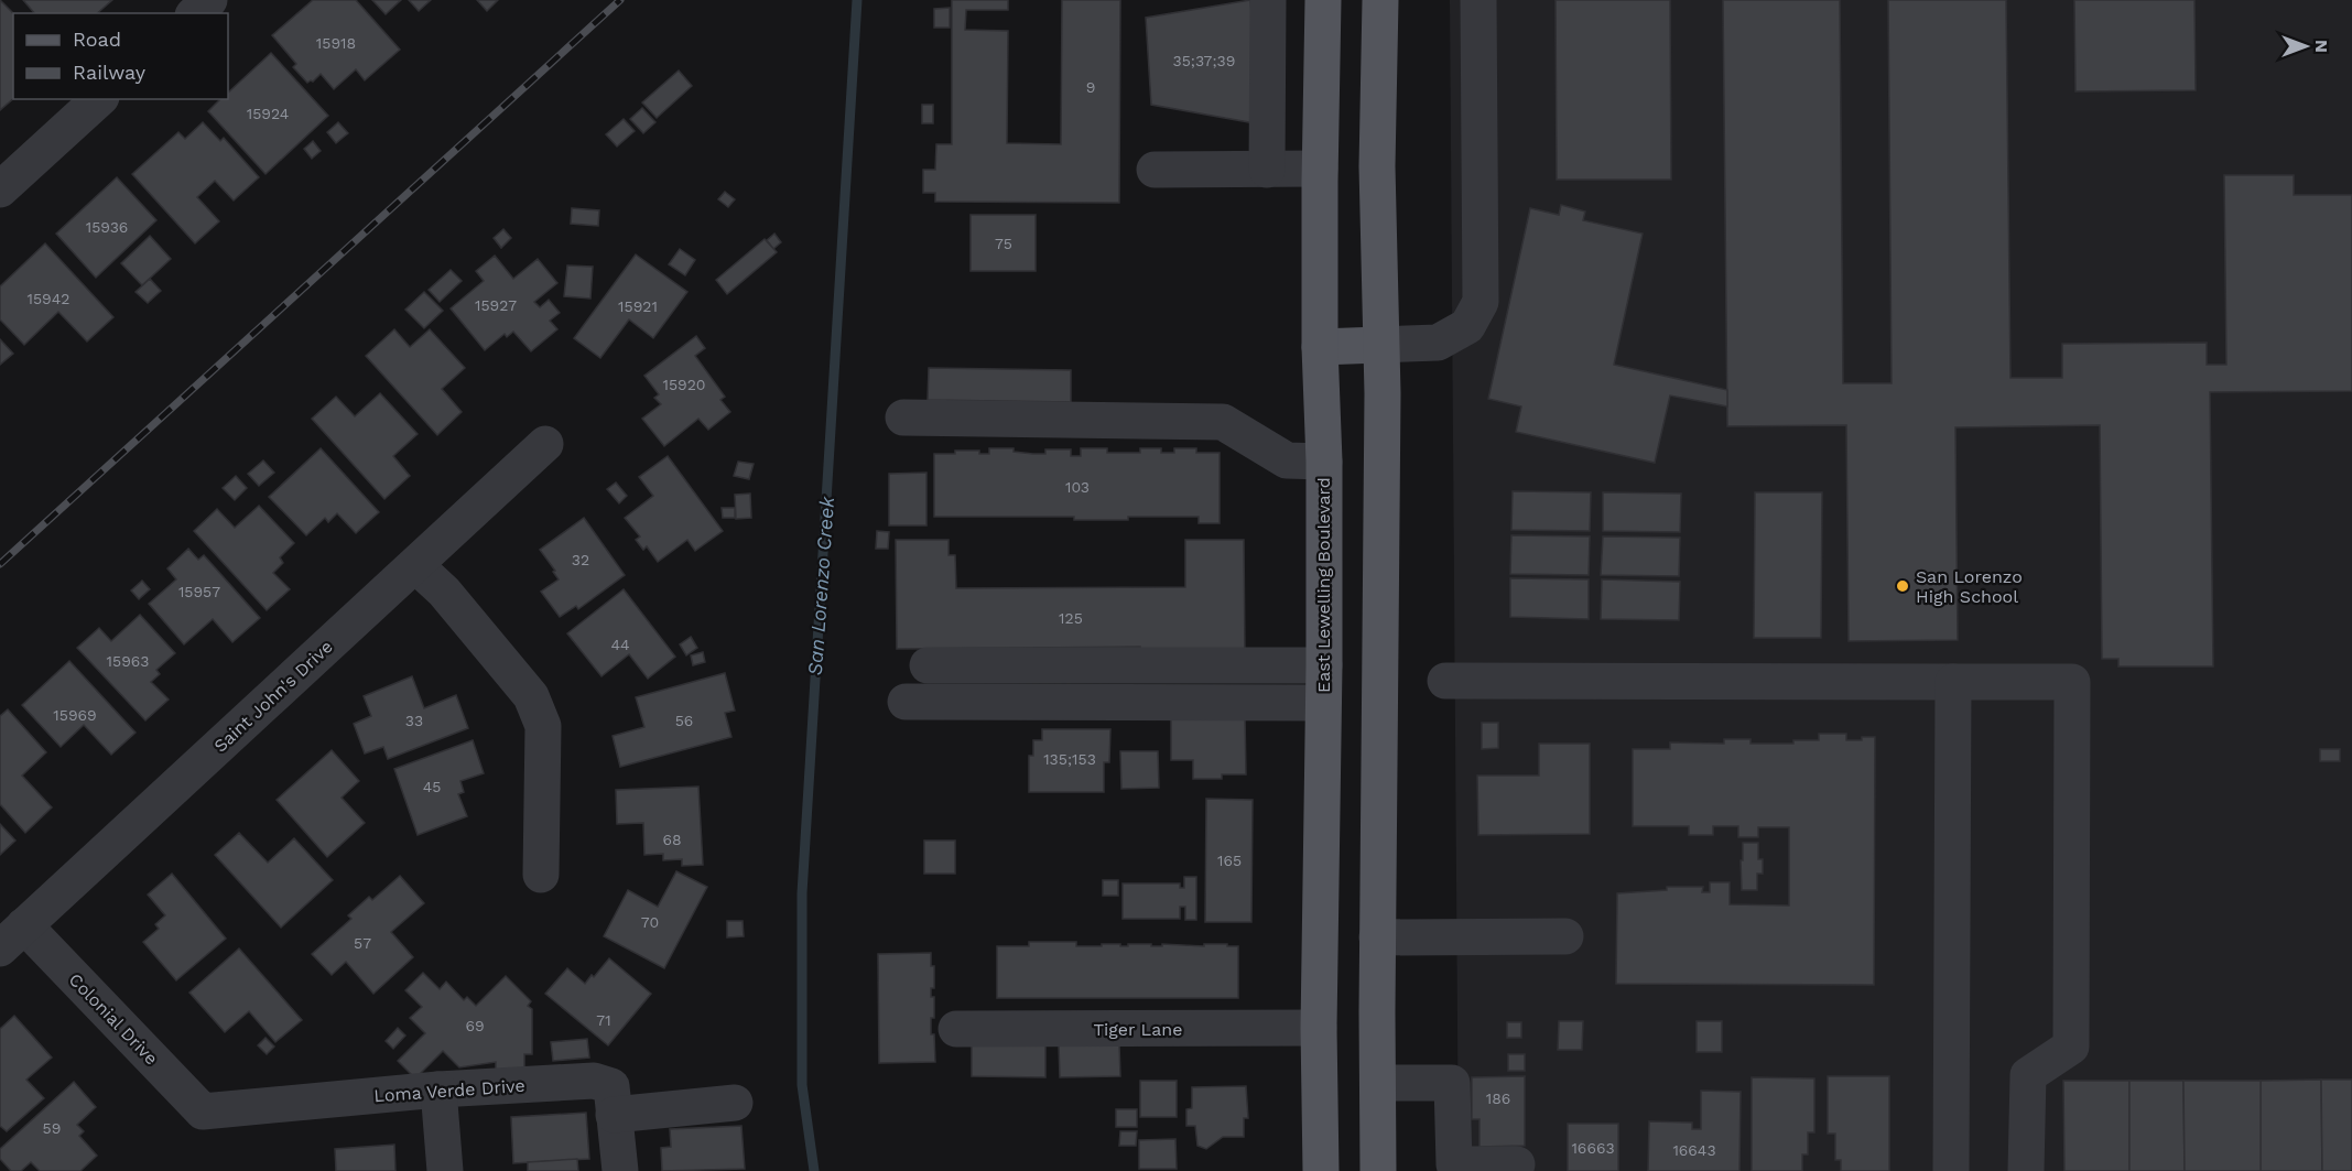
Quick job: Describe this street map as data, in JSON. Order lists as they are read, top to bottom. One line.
{"streets":{"main road":["East Lewelling Boulevard"],"street":["Saint John's Drive","Colonial Drive","Tiger Lane","Loma Verde Drive"]},"crossings":[["East Lewelling Boulevard","Tiger Lane"],["Saint John's Drive","Colonial Drive"],["Colonial Drive","Loma Verde Drive"]],"water":["San Lorenzo Creek"],"places":["San Lorenzo High School"],"house_numbers":["15918","35;37;39","9","15924","15936","75","15942","15927","15921","15920","103","32","15957","125","44","15963","15969","33","56","135;153","45","68","165","70","57","71","69","186","59","16663","16643"],"legend":["Road","Railway"],"north":"right"}
